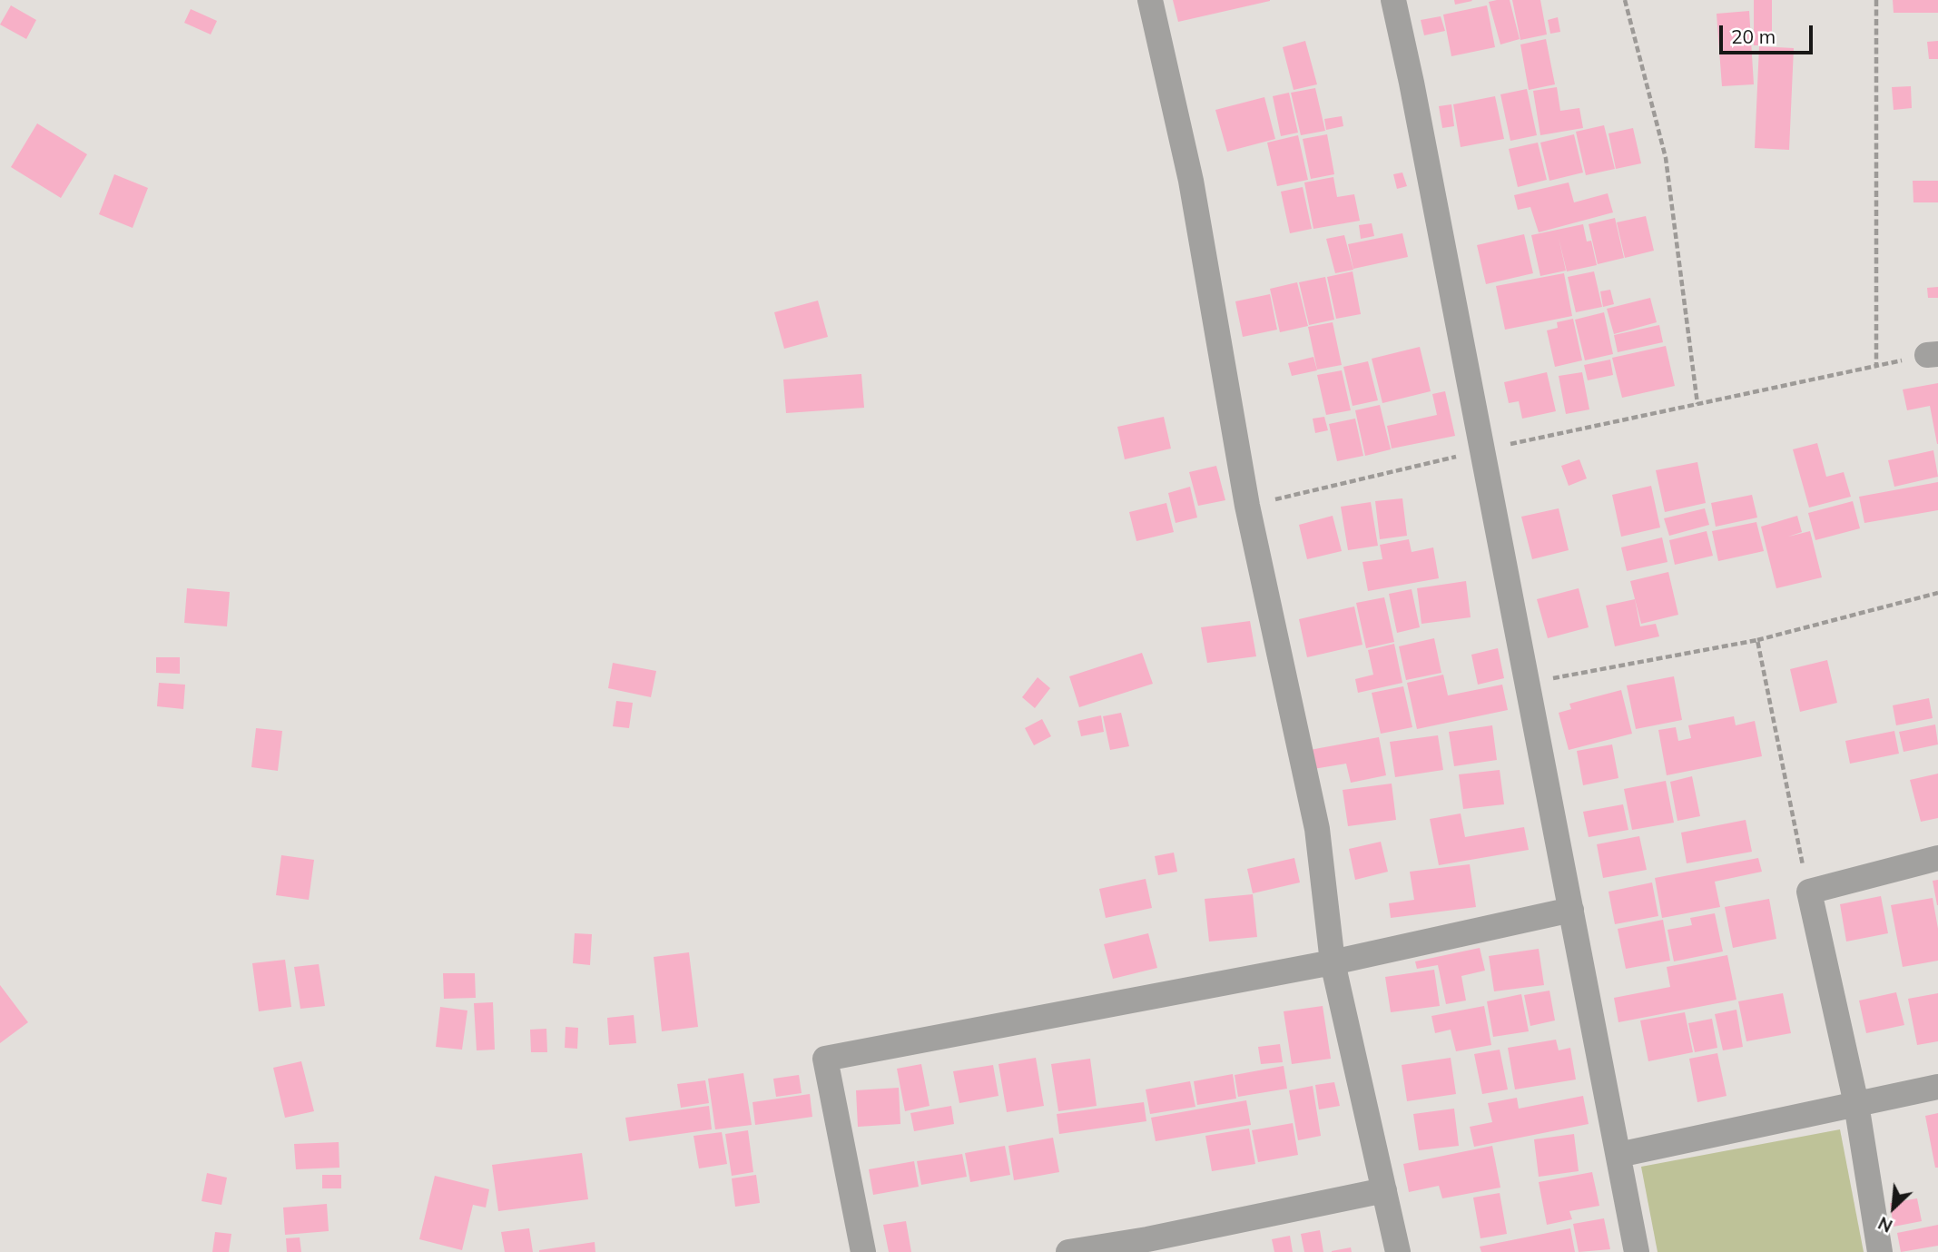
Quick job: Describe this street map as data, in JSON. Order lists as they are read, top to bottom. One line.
{"scale_bar":"20 m","north":"bottom left"}
